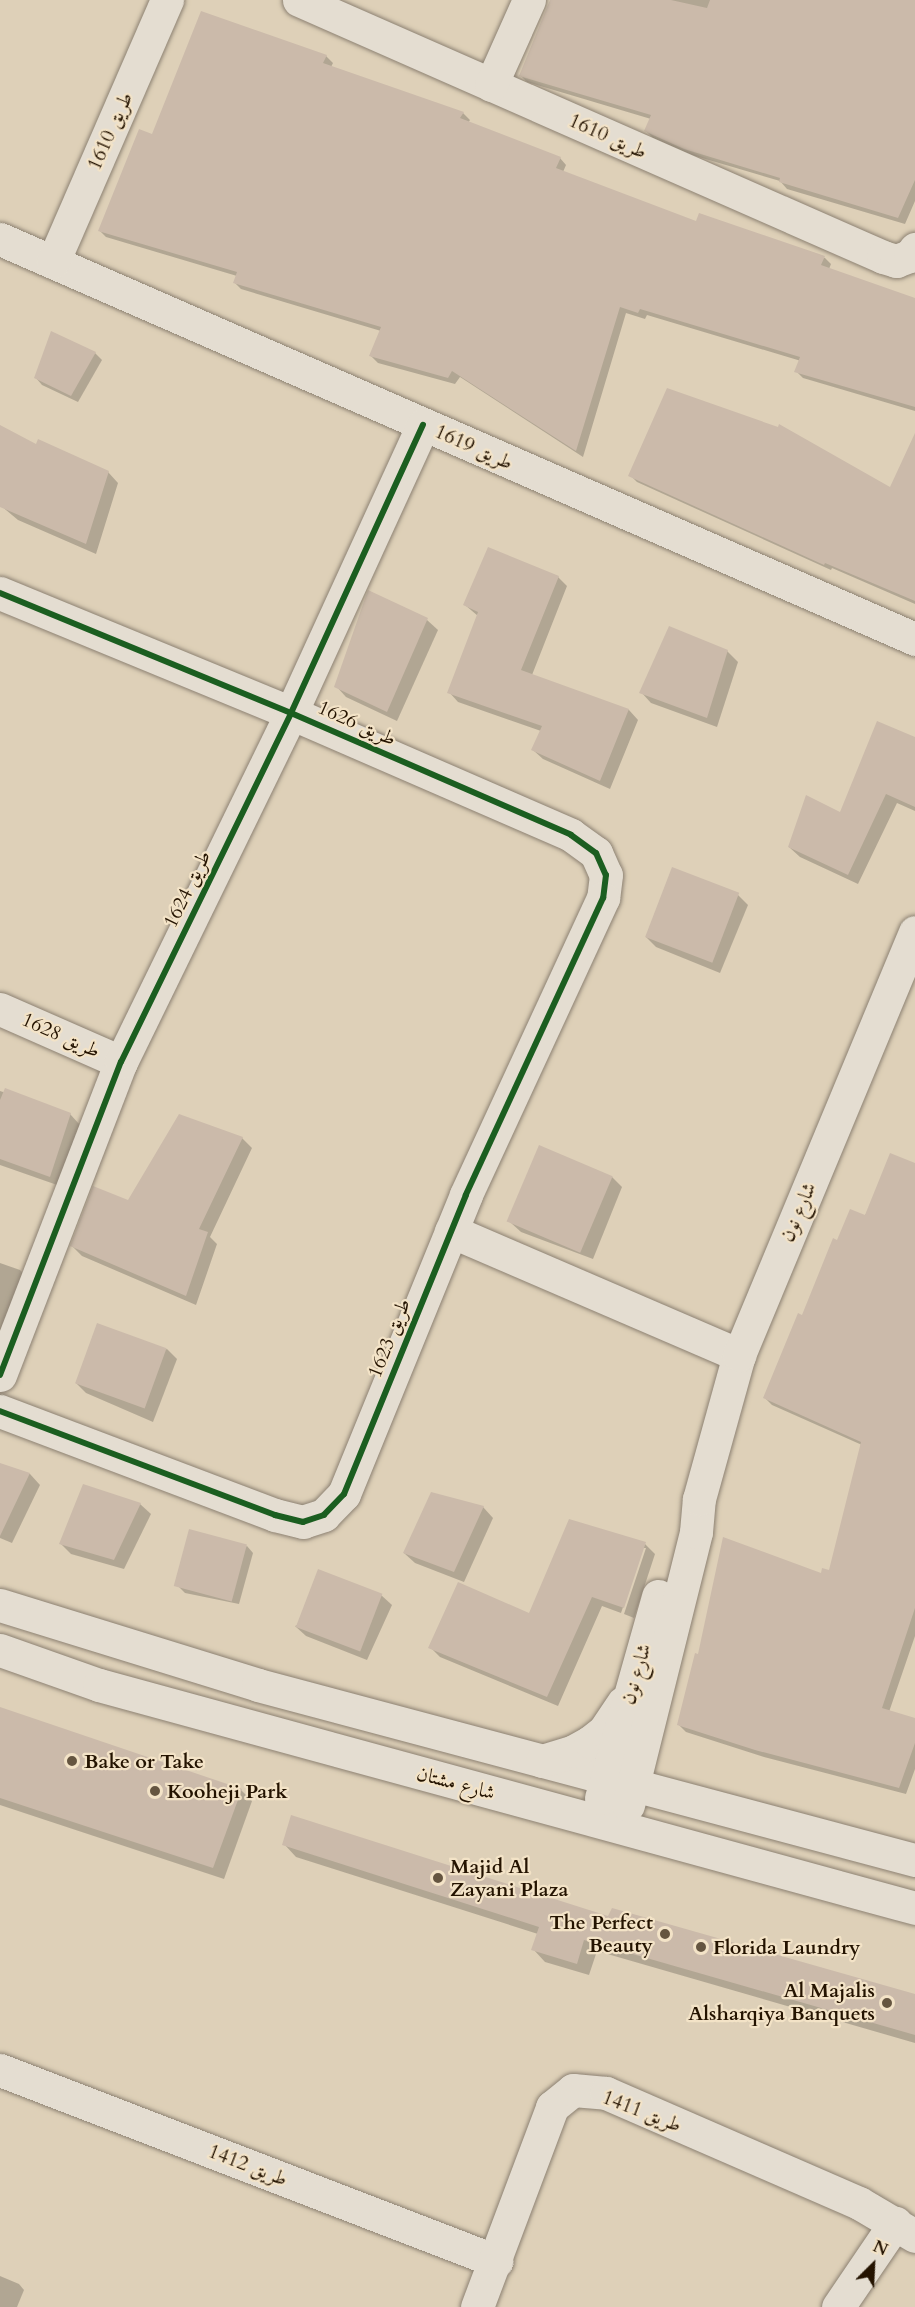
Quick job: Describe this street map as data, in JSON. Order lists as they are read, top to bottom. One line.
{"streets":{"street":["طريق 1610","طريق 1619","طريق 1626","طريق 1624","طريق 1628","شارع نون","طريق 1623","شارع مشتان","طريق 1411","طريق 1412"]},"crossings":[["طريق 1610","طريق 1619"],["طريق 1619","طريق 1624"],["طريق 1626","طريق 1624"],["طريق 1626","طريق 1623"],["طريق 1624","طريق 1628"],["شارع نون","شارع مشتان"],["طريق 1411","طريق 1412"]],"places":["Bake or Take","Kooheji Park","Majid Al Zayani Plaza","The Perfect Beauty","Florida Laundry","Al Majalis Alsharqiya Banquets"],"north":"top right"}
